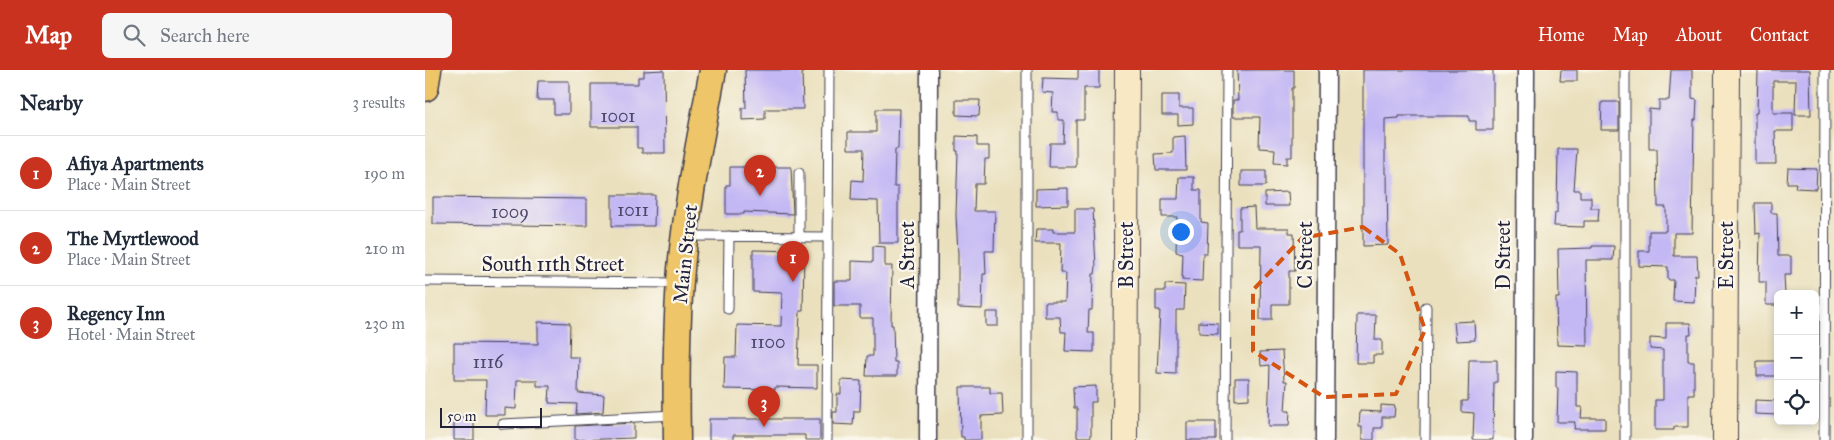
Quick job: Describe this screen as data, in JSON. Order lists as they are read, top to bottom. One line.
{"streets":{"main road":["Main Street"],"street":["A Street","B Street","C Street","D Street","E Street"],"lane":["South 11th Street"]},"crossings":[["Main Street","South 11th Street"]],"house_numbers":["1001","1011","1009","1100","1116"],"scale_bar":"50 m","page":{"header":"Map","search":"Search here","nav":["Home","Map","About","Contact"],"heading":["Nearby","3 results"],"list":[{"mark":"1","name":"Afiya Apartments","note":"Place · Main Street","value":"190 m"},{"mark":"2","name":"The Myrtlewood","note":"Place · Main Street","value":"210 m"},{"mark":"3","name":"Regency Inn","note":"Hotel · Main Street","value":"230 m"}],"pins":["2","1","3"],"map_buttons":["+","−"],"scale":"50 m"}}
